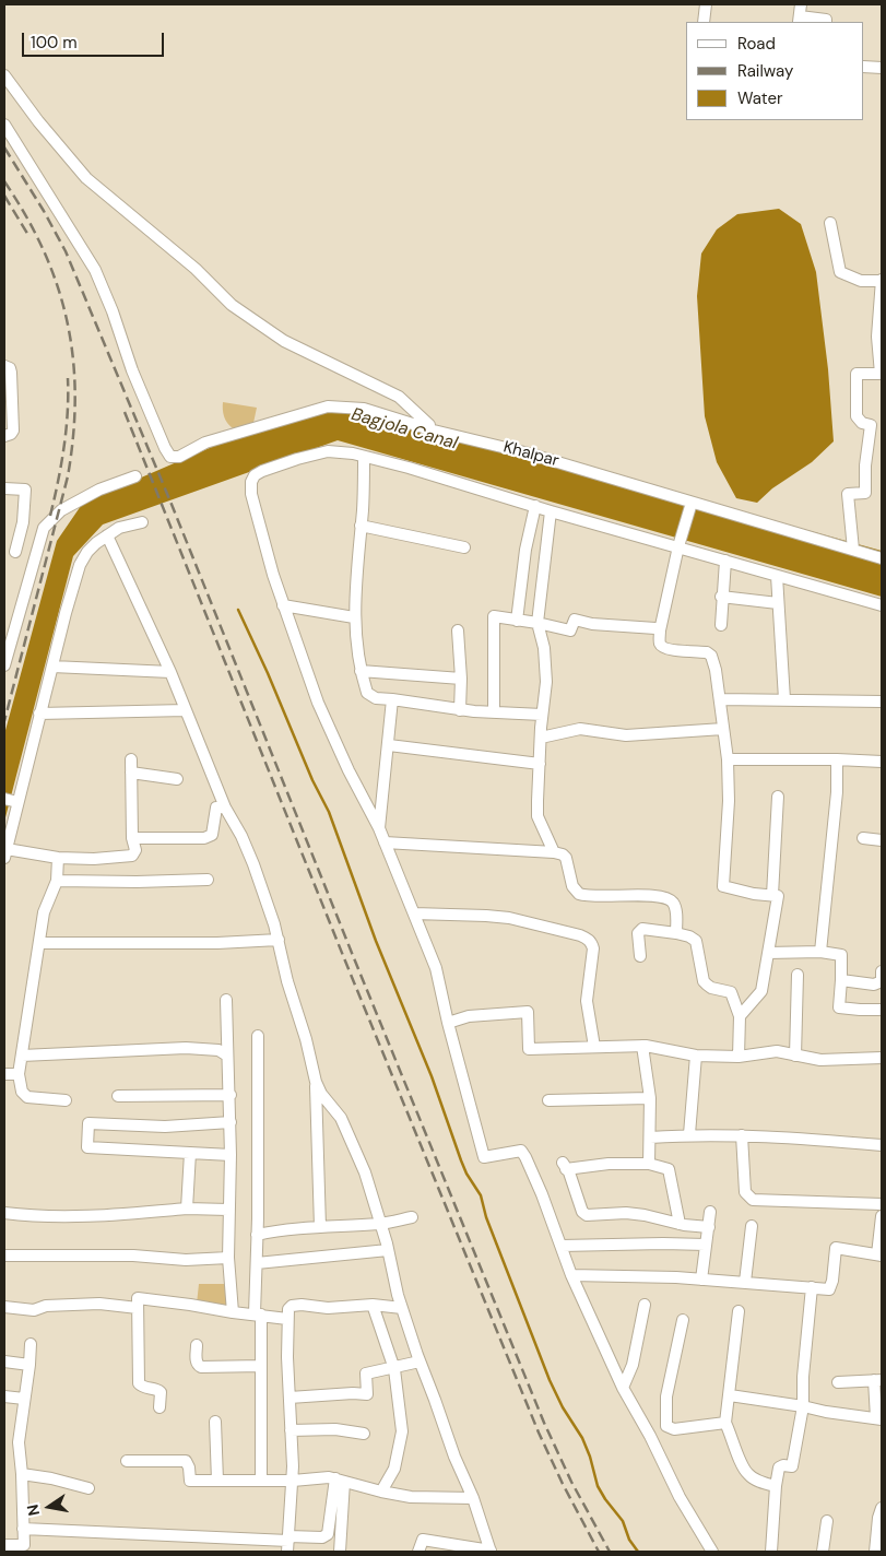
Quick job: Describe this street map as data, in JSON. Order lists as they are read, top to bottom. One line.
{"streets":{"street":["Khalpar"]},"water":["Bagjola Canal"],"legend":["Road","Railway","Water"],"scale_bar":"100 m","north":"left"}
